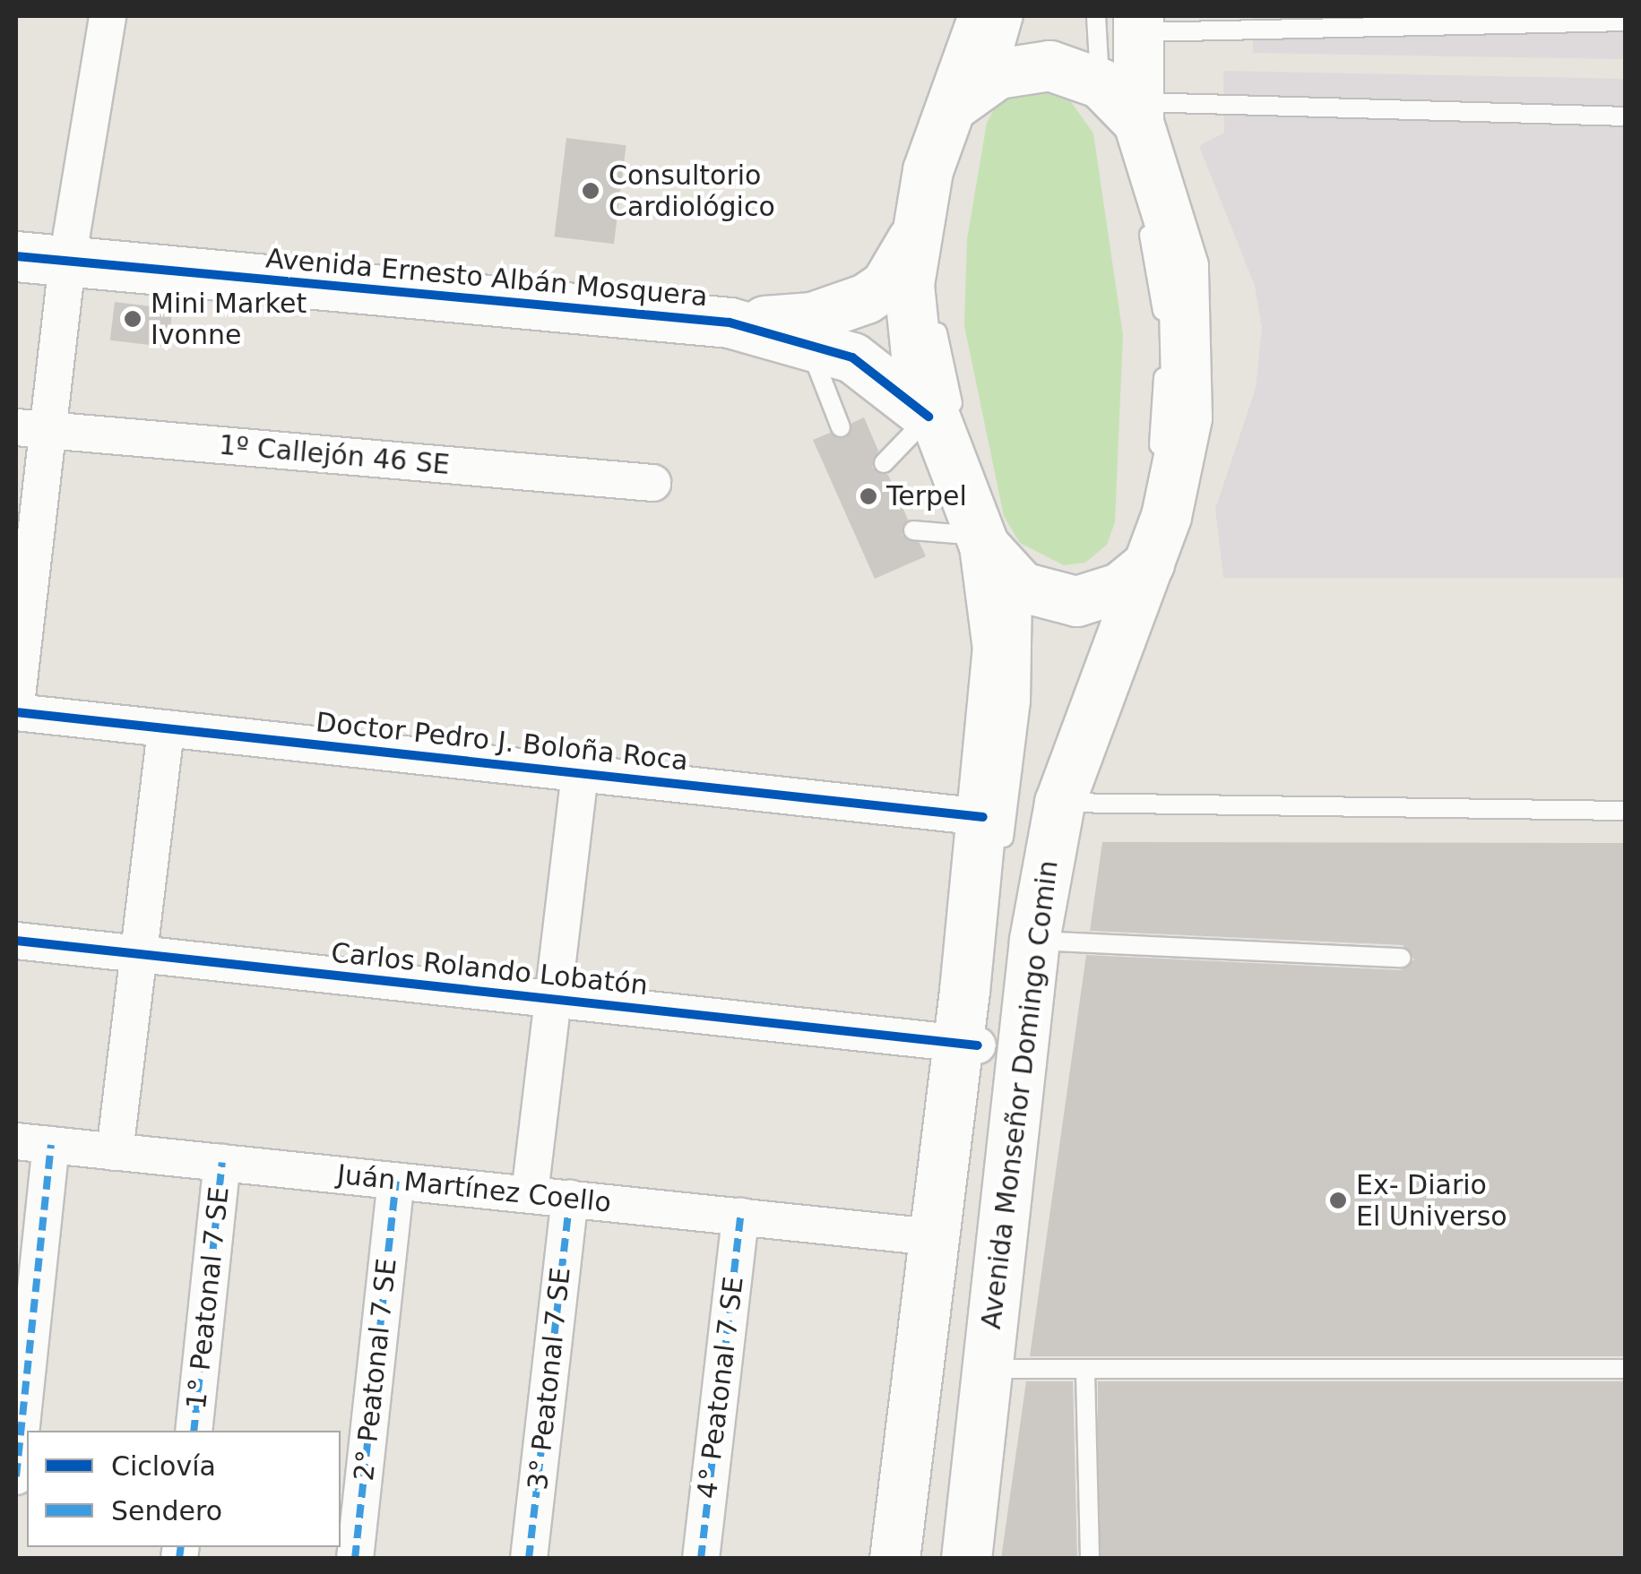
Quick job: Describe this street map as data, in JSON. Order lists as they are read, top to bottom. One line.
{"streets":{"main road":["Avenida Ernesto Albán Mosquera","Avenida Monseñor Domingo Comin"],"street":["1º Callejón 46 SE","Doctor Pedro J. Boloña Roca","Carlos Rolando Lobatón","Juán Martínez Coello","1° Peatonal 7 SE","2° Peatonal 7 SE","3° Peatonal 7 SE","4° Peatonal 7 SE"]},"crossings":[["Avenida Ernesto Albán Mosquera","Avenida Monseñor Domingo Comin"],["Doctor Pedro J. Boloña Roca","Avenida Monseñor Domingo Comin"],["Carlos Rolando Lobatón","Avenida Monseñor Domingo Comin"],["Avenida Monseñor Domingo Comin","Juán Martínez Coello"],["Juán Martínez Coello","1° Peatonal 7 SE"],["Juán Martínez Coello","2° Peatonal 7 SE"],["Juán Martínez Coello","3° Peatonal 7 SE"],["Juán Martínez Coello","4° Peatonal 7 SE"]],"places":["Consultorio Cardiológico","Mini Market Ivonne","Terpel","Ex- Diario El Universo"],"legend":["Ciclovía","Sendero"]}
